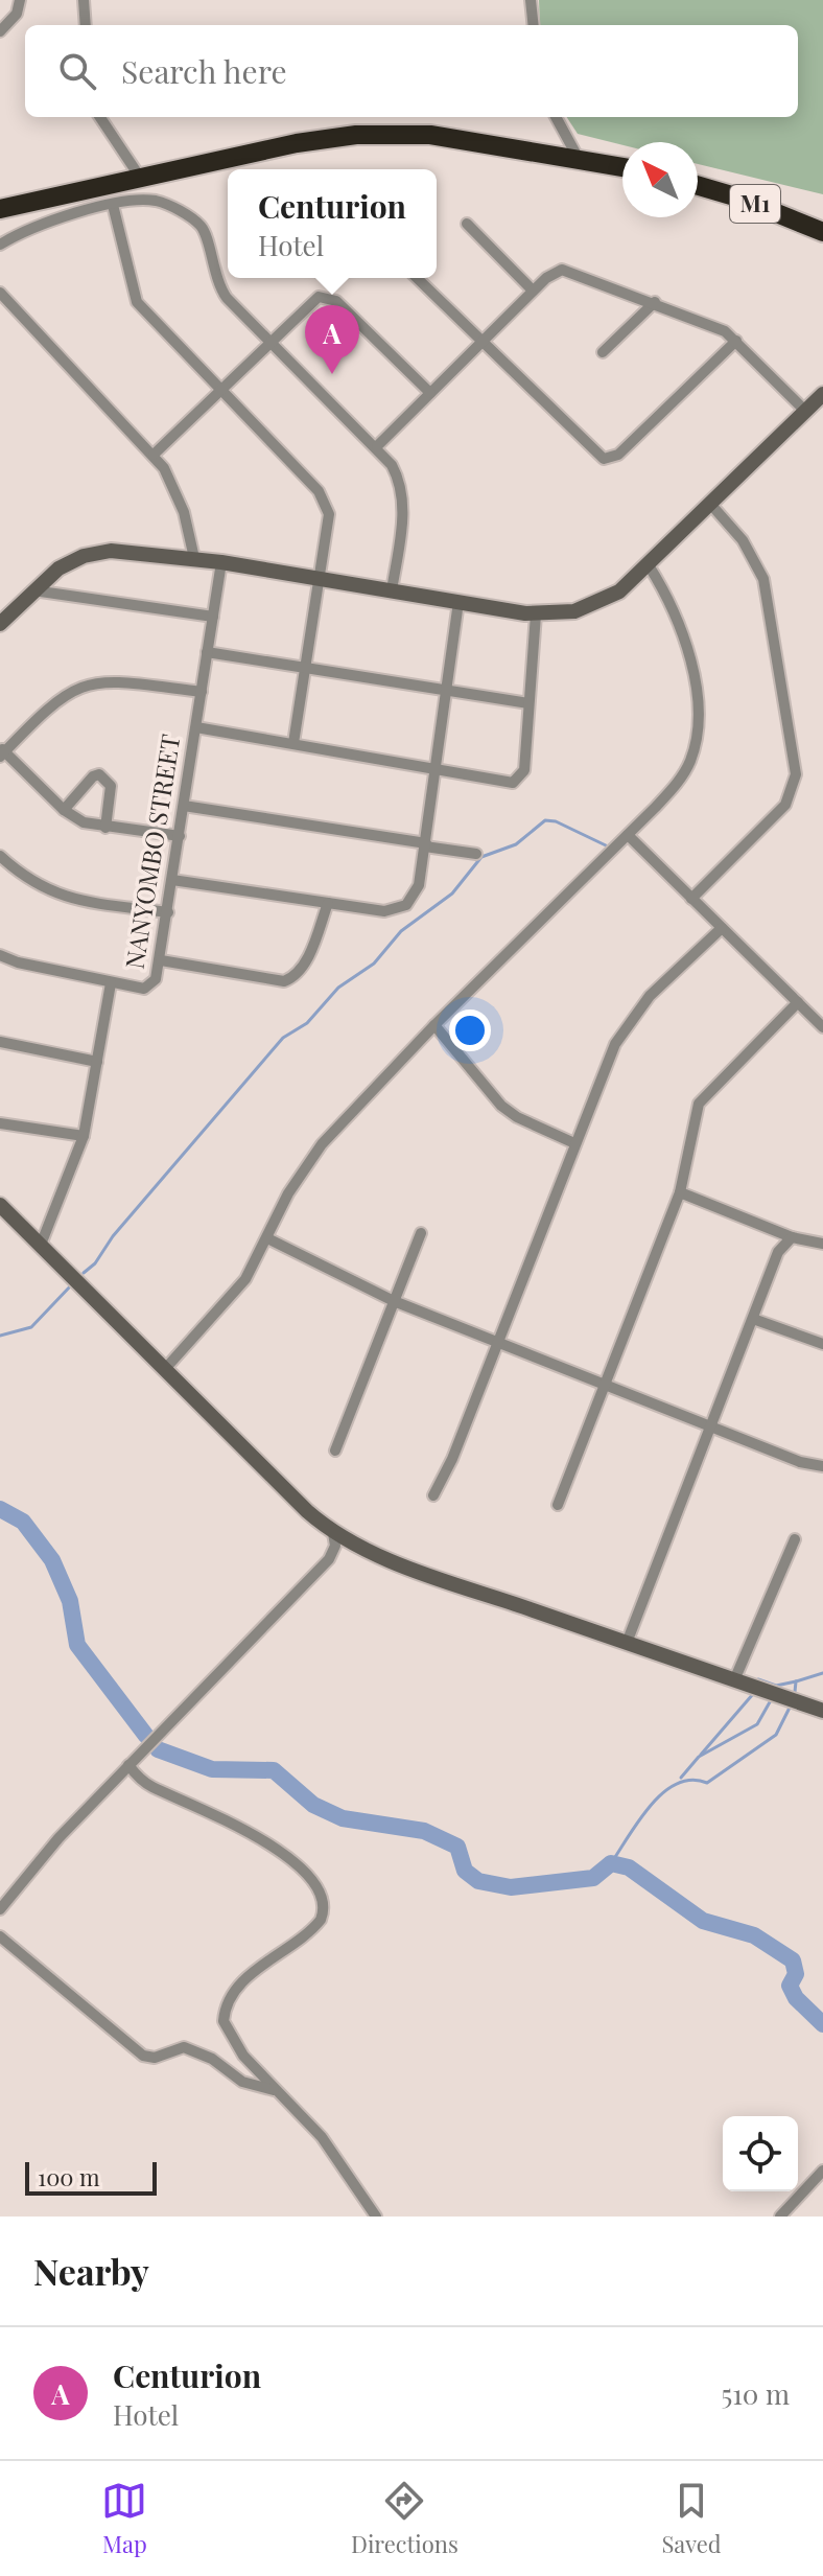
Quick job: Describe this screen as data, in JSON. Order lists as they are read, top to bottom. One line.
{"streets":{"highway":["M1"],"street":["NANYOMBO STREET"]},"scale_bar":"100 m","north":"top left","page":{"search":"Search here","popup":["Centurion","Hotel"],"pins":"A","scale":"100 m","heading":"Nearby","list":[{"mark":"A","name":"Centurion","note":"Hotel","value":"510 m"}],"nav":["Map","Directions","Saved"]}}
